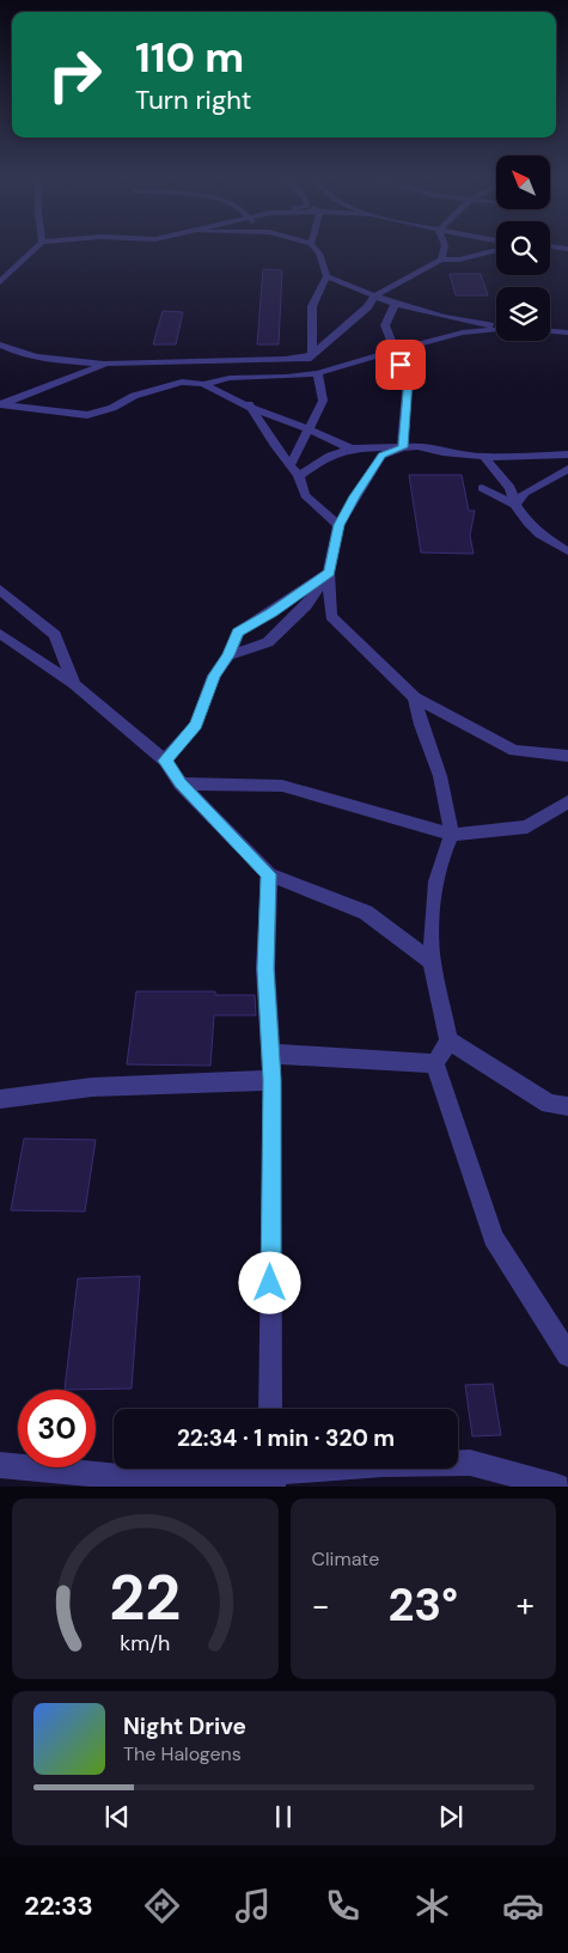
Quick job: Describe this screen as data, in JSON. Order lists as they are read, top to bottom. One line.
{"north":"top left","page":{"turn":["110 m","Turn right"],"limit":"30","trip":"22:34 · 1 min · 320 m","tile":"Climate","heat":["−","23°","+"],"song":["Night Drive","The Halogens"],"tabs":"22:33","gauge":["22","km/h"]}}
